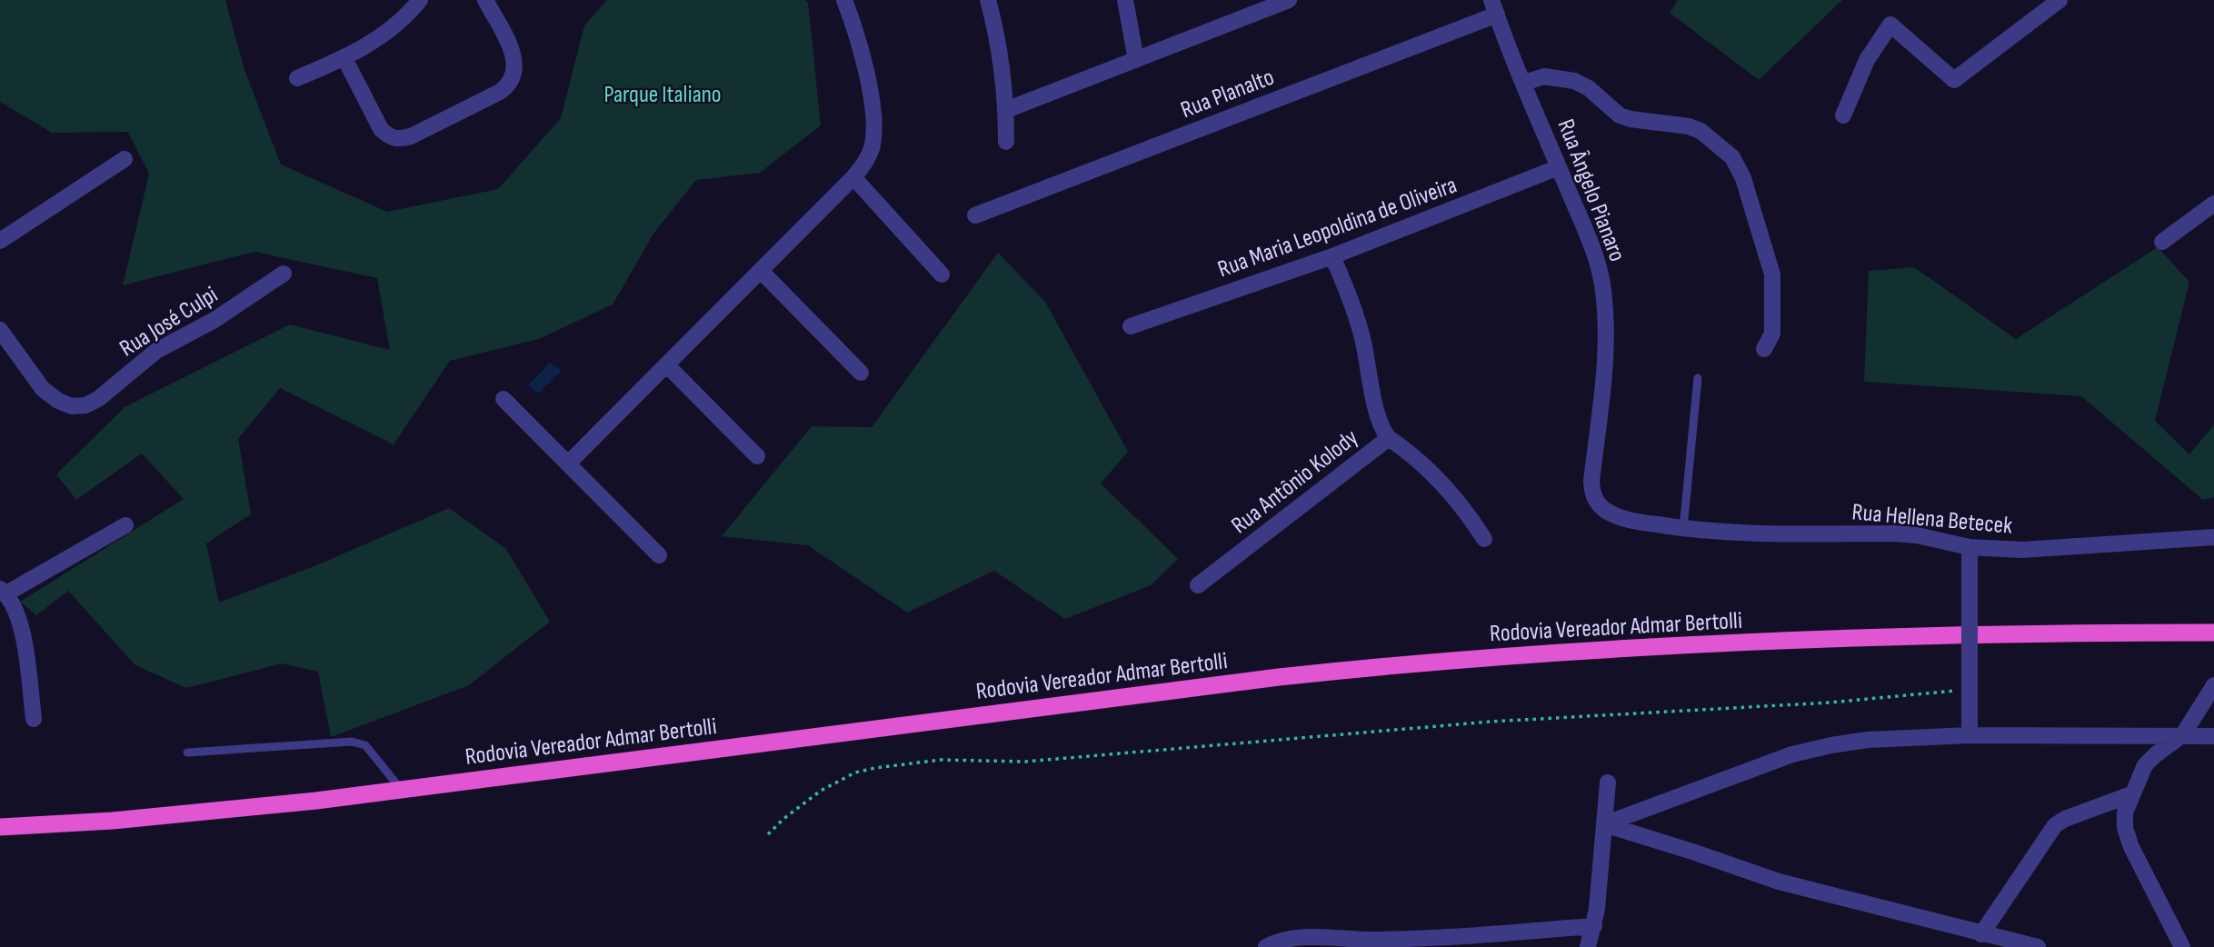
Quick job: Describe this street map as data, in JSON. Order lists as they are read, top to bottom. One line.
{"streets":{"highway":["Rodovia Vereador Admar Bertolli"],"street":["Rua Planalto","Rua Ângelo Pianaro","Rua Maria Leopoldina de Oliveira","Rua José Culpi","Rua Antônio Kolody","Rua Hellena Betecek"]},"crossings":[["Rua Planalto","Rua Ângelo Pianaro"],["Rua Ângelo Pianaro","Rua Maria Leopoldina de Oliveira"],["Rua Ângelo Pianaro","Rua Hellena Betecek"],["Rua Maria Leopoldina de Oliveira","Rua Antônio Kolody"]],"parks":["Parque Italiano"]}
